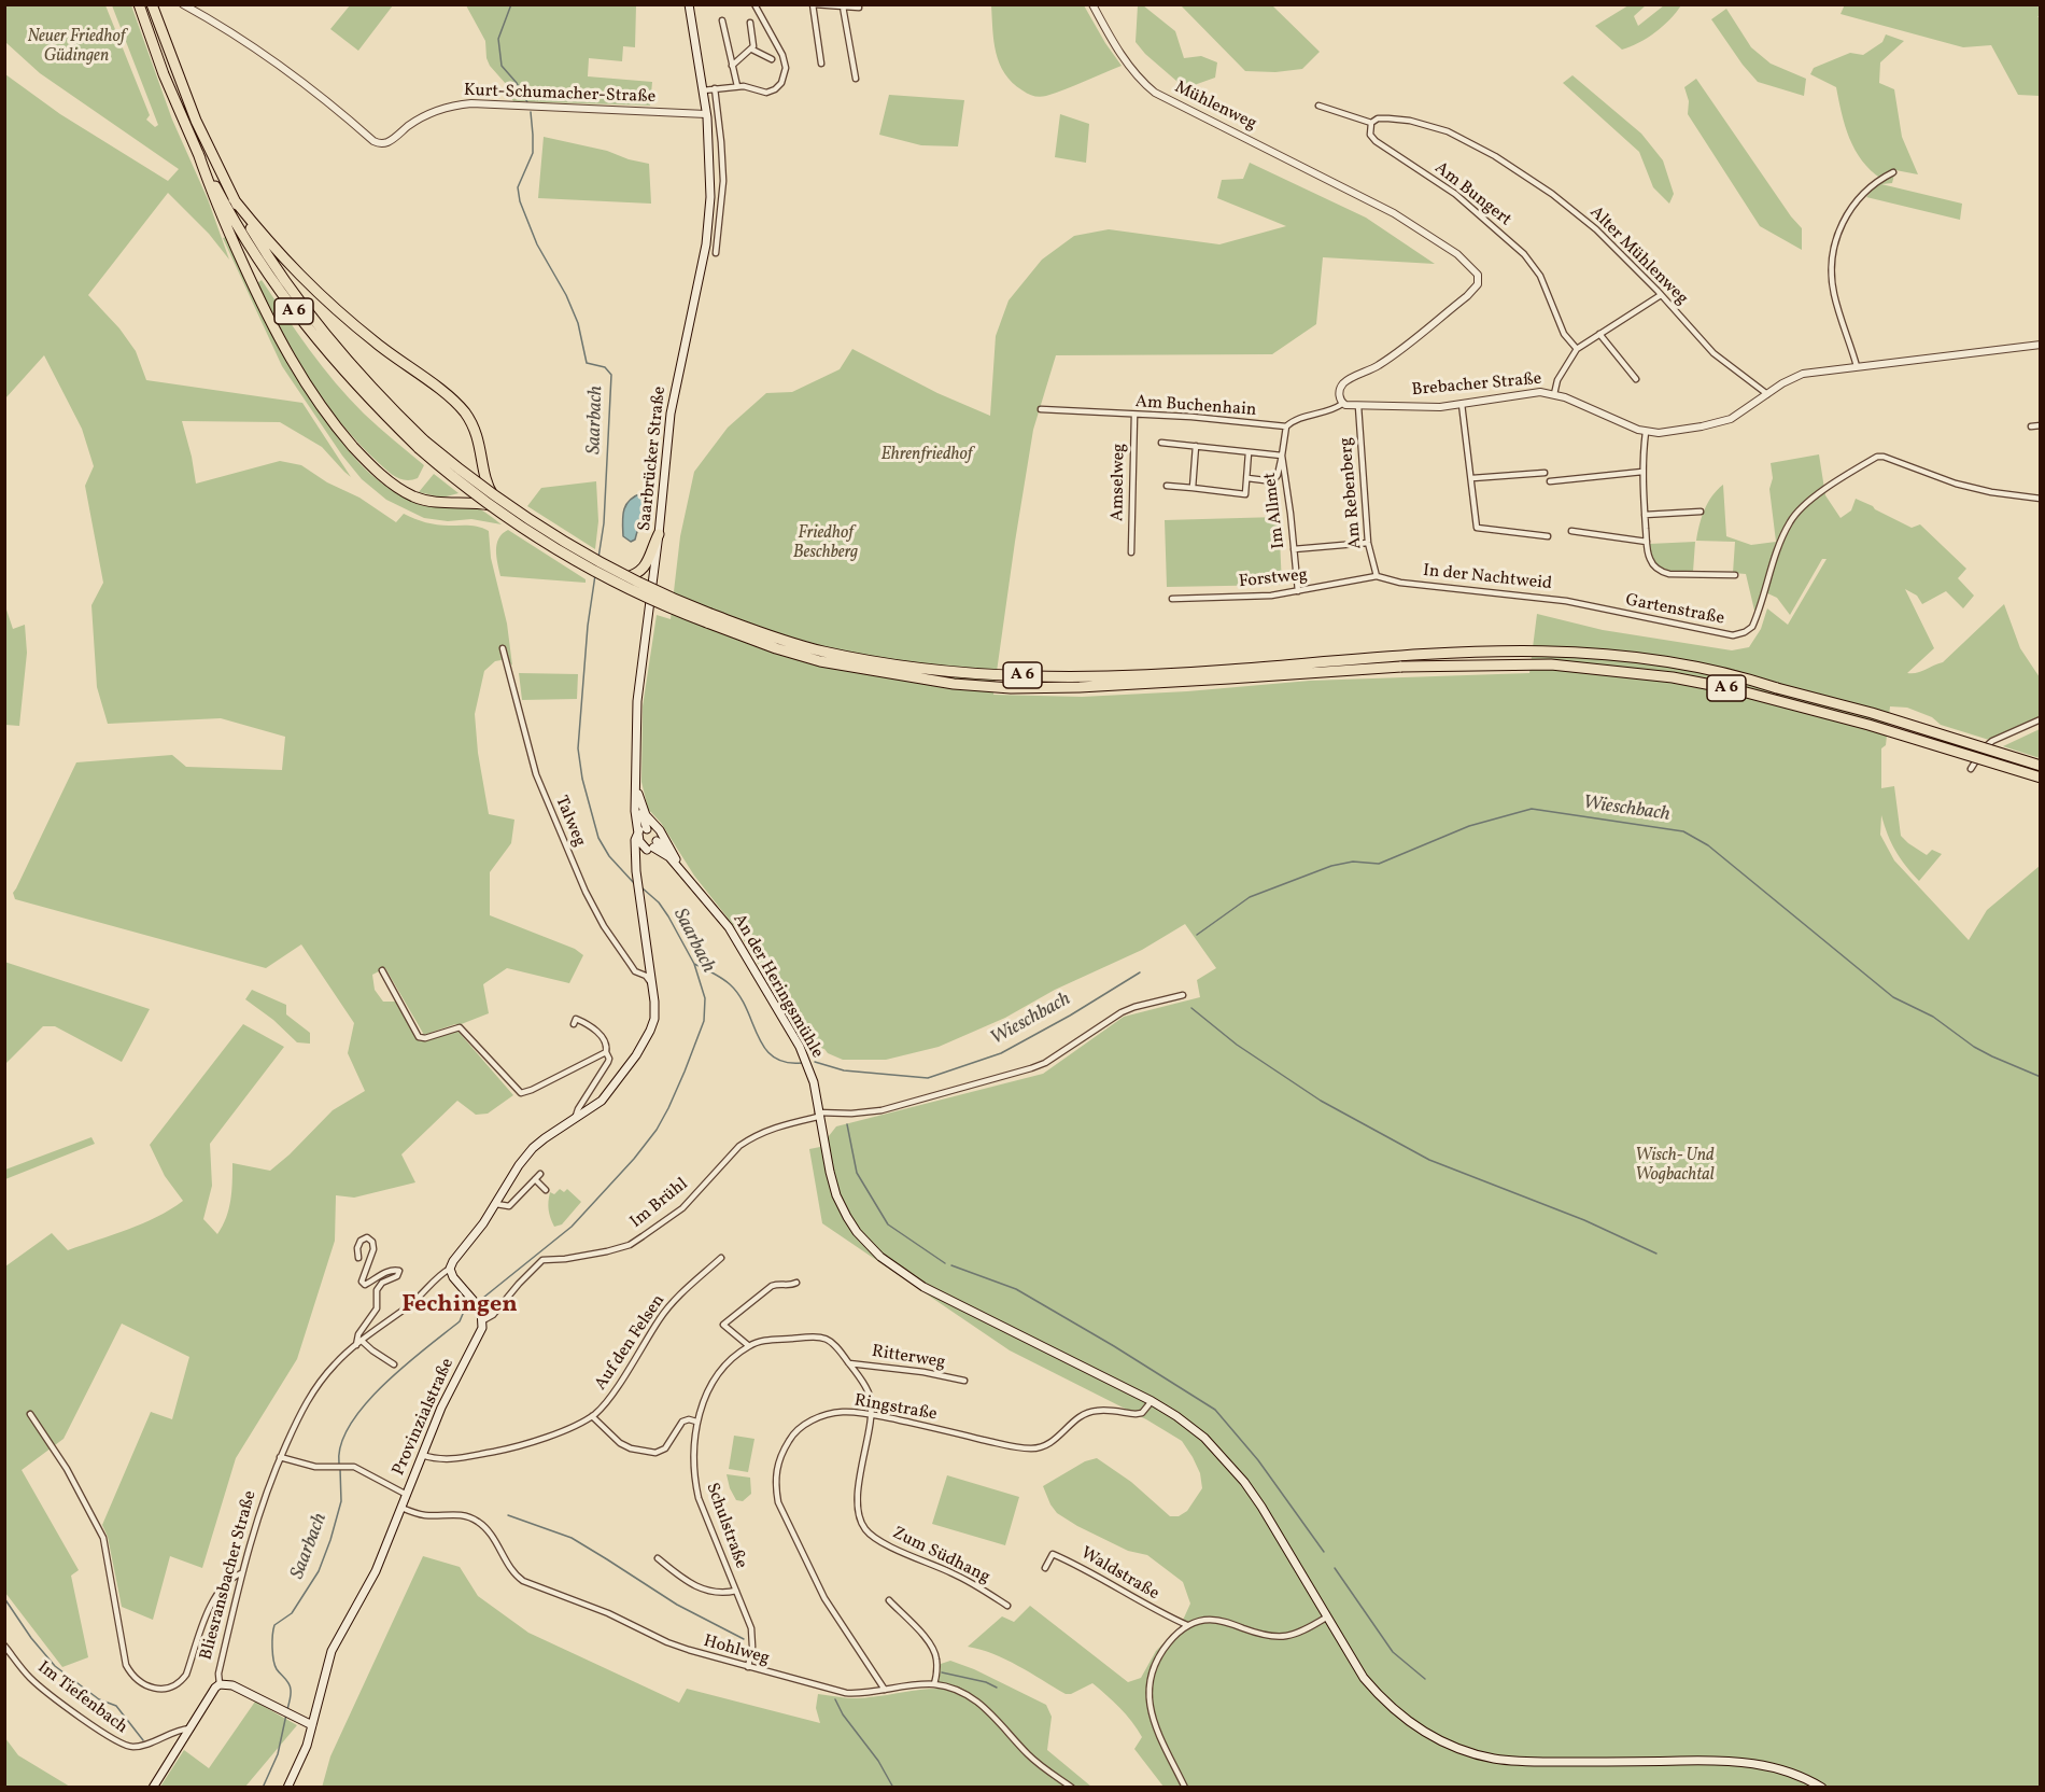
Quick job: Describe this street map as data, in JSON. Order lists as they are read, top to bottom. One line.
{"streets":{"highway":["A 6"],"main road":["Saarbrücker Straße","An der Heringsmühle","Provinzialstraße","Bliesransbacher Straße"],"street":["Kurt-Schumacher-Straße","Mühlenweg","Am Bungert","Alter Mühlenweg","Brebacher Straße","Am Buchenhain","Amselweg","Am Rebenberg","Im Allmet","In der Nachtweid","Forstweg","Gartenstraße","Talweg","Im Brühl","Auf den Felsen","Ritterweg","Ringstraße","Schulstraße","Zum Südhang","Waldstraße","Hohlweg","Im Tiefenbach"]},"crossings":[["Kurt-Schumacher-Straße","Saarbrücker Straße"],["Mühlenweg","Brebacher Straße"],["Mühlenweg","Am Buchenhain"],["Am Bungert","Alter Mühlenweg"],["Alter Mühlenweg","Brebacher Straße"],["A 6","Saarbrücker Straße"],["Brebacher Straße","Am Buchenhain"],["Brebacher Straße","Am Rebenberg"],["Am Buchenhain","Amselweg"],["Am Buchenhain","Im Allmet"],["Am Rebenberg","In der Nachtweid"],["Am Rebenberg","Forstweg"],["Im Allmet","Forstweg"],["In der Nachtweid","Forstweg"],["In der Nachtweid","Gartenstraße"],["An der Heringsmühle","Im Brühl"],["An der Heringsmühle","Ringstraße"],["Im Brühl","Provinzialstraße"],["Ritterweg","Schulstraße"],["Ringstraße","Schulstraße"],["Ringstraße","Zum Südhang"],["Ringstraße","Hohlweg"],["Provinzialstraße","Hohlweg"],["Schulstraße","Zum Südhang"],["Schulstraße","Hohlweg"],["Bliesransbacher Straße","Im Tiefenbach"]],"districts":["Fechingen"],"water":["Saarbach","Wieschbach"],"parks":["Neuer Friedhof Güdingen","Ehrenfriedhof","Friedhof Beschberg","Wisch- Und Wogbachtal"]}
